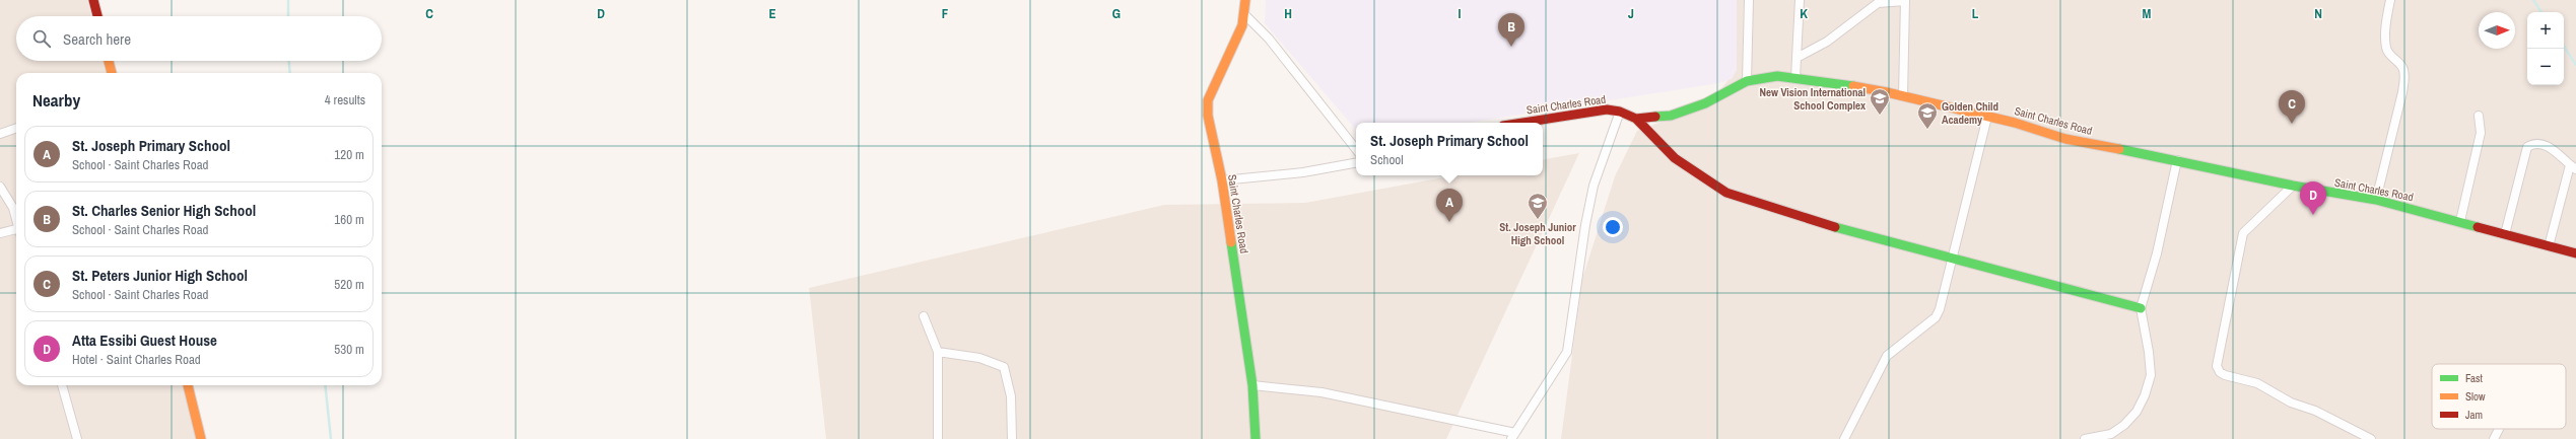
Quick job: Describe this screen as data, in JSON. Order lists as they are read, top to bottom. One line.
{"streets":{"street":["Saint Charles Road"]},"places":{"school or university":["New Vision International School Complex","Golden Child Academy","St. Joseph Junior High School"]},"legend":["Fast","Slow","Jam"],"north":"right","page":{"map_buttons":["+","−"],"pins":["B","C","D","A"],"search":"Search here","heading":["Nearby","4 results"],"popup":["St. Joseph Primary School","School"],"list":[{"mark":"A","name":"St. Joseph Primary School","note":"School · Saint Charles Road","value":"120 m"},{"mark":"B","name":"St. Charles Senior High School","note":"School · Saint Charles Road","value":"160 m"},{"mark":"C","name":"St. Peters Junior High School","note":"School · Saint Charles Road","value":"520 m"},{"mark":"D","name":"Atta Essibi Guest House","note":"Hotel · Saint Charles Road","value":"530 m"}]},"grid":{"columns":["C","D","E","F","G","H","I","J","K","L","M","N"]}}
